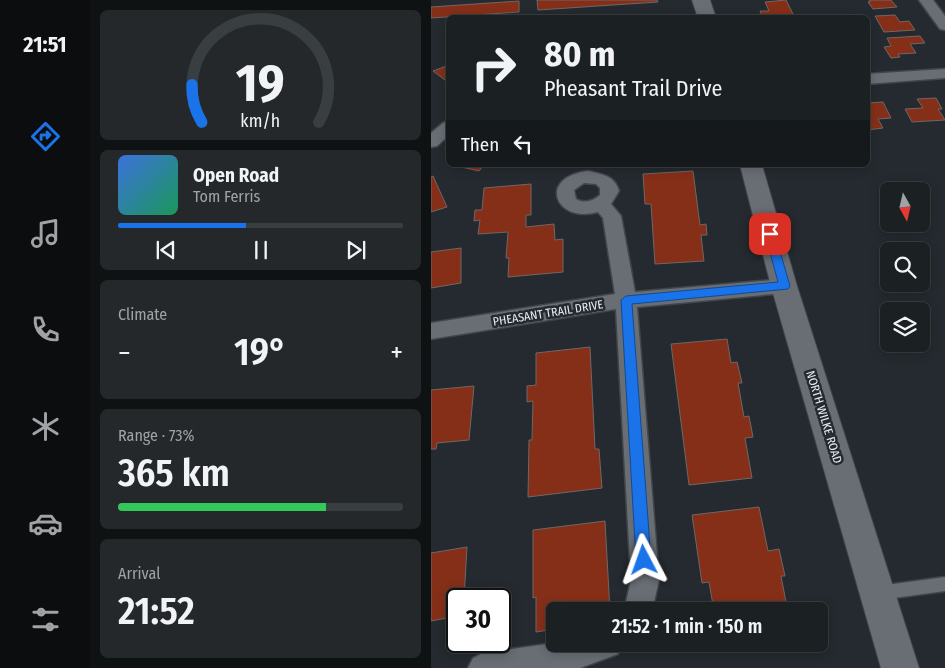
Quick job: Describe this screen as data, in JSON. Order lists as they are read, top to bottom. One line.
{"streets":{"street":["PHEASANT TRAIL DRIVE","NORTH WILKE ROAD"]},"crossings":[["PHEASANT TRAIL DRIVE","NORTH WILKE ROAD"]],"north":"bottom","page":{"tabs":"21:51","turn":["80 m","Pheasant Trail Drive"],"then":"Then","song":["Open Road","Tom Ferris"],"tile":["Climate",["Range · 73%","365 km"],["Arrival","21:52"]],"heat":["−","19°","+"],"limit":"30","trip":"21:52 · 1 min · 150 m","gauge":["19","km/h"]}}
